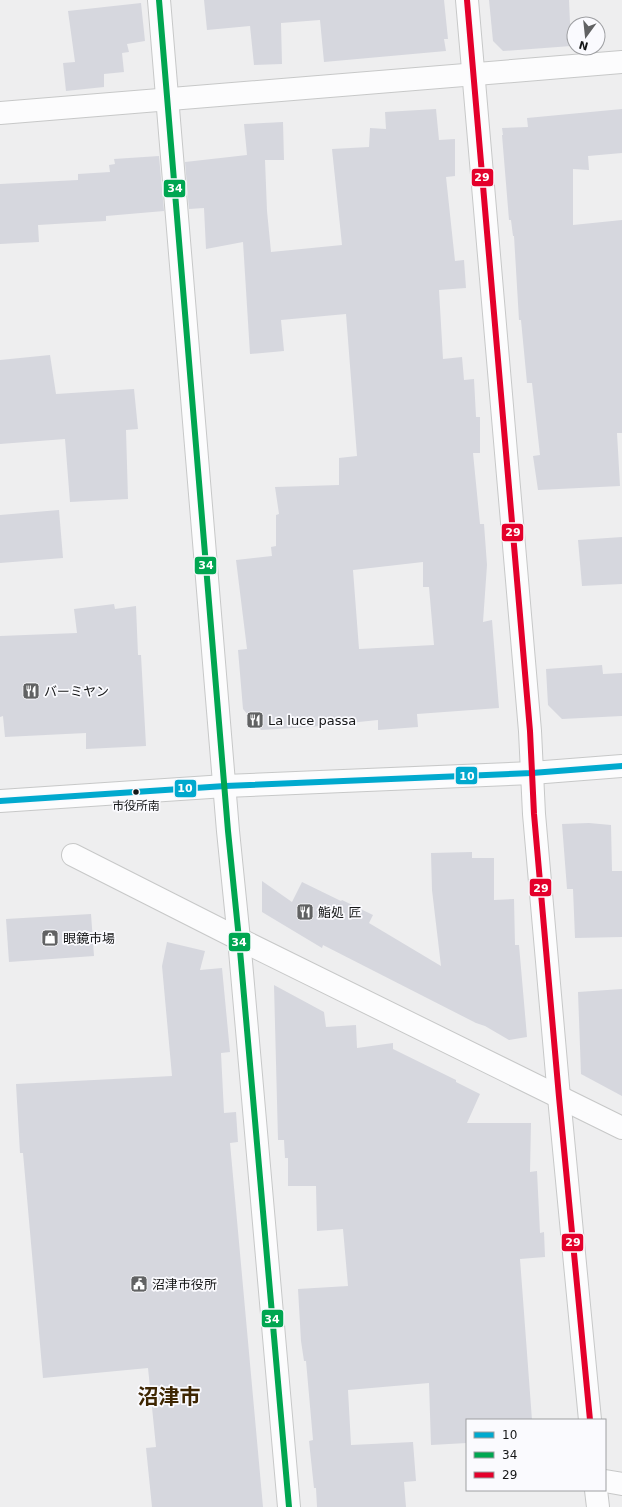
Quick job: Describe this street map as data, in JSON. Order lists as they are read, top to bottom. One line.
{"districts":["沼津市"],"places":{"restaurant":["バーミヤン","La luce passa","鮨処 匠"],"other":["市役所南"],"shop":["眼鏡市場"],"public building":["沼津市役所"]},"lines":["transit line 34","transit line 29","transit line 10"],"legend":["10","34","29"],"north":"bottom"}
